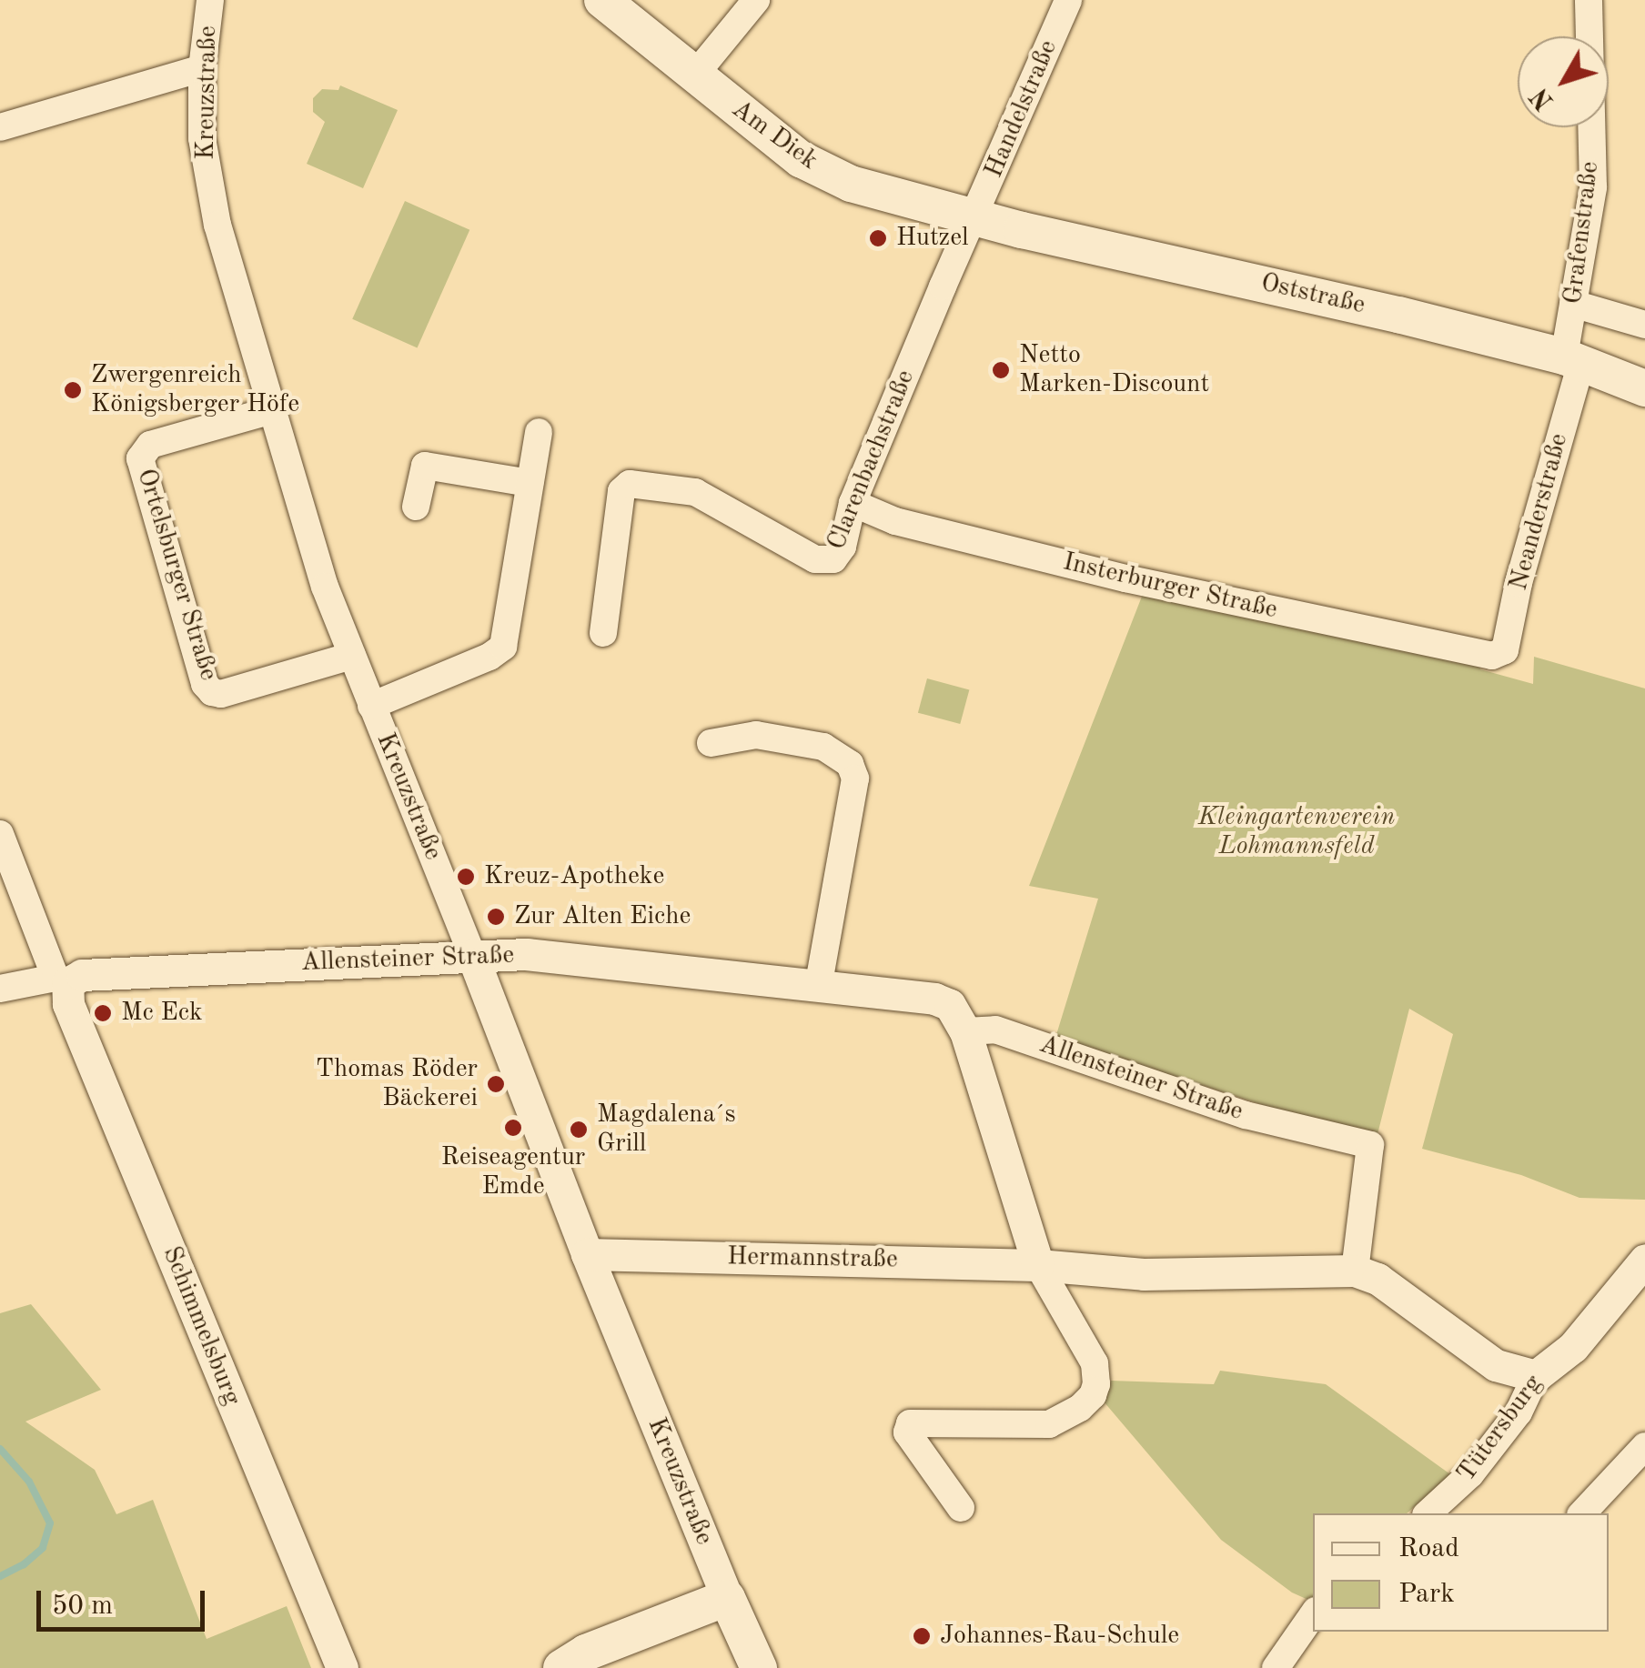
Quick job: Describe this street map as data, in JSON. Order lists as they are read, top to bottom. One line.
{"streets":{"main road":["Kreuzstraße","Am Diek","Oststraße"],"street":["Handelstraße","Grafenstraße","Clarenbachstraße","Neanderstraße","Ortelsburger Straße","Insterburger Straße","Allensteiner Straße","Hermannstraße","Schimmelsburg","Tütersburg"]},"crossings":[["Kreuzstraße","Ortelsburger Straße"],["Kreuzstraße","Allensteiner Straße"],["Kreuzstraße","Hermannstraße"],["Handelstraße","Am Diek"],["Handelstraße","Oststraße"],["Handelstraße","Clarenbachstraße"],["Am Diek","Oststraße"],["Am Diek","Clarenbachstraße"],["Grafenstraße","Oststraße"],["Grafenstraße","Neanderstraße"],["Oststraße","Clarenbachstraße"],["Oststraße","Neanderstraße"],["Clarenbachstraße","Insterburger Straße"],["Neanderstraße","Insterburger Straße"],["Allensteiner Straße","Hermannstraße"],["Allensteiner Straße","Schimmelsburg"],["Hermannstraße","Tütersburg"]],"parks":["Kleingartenverein Lohmannsfeld"],"places":["Hutzel","Netto Marken-Discount","Zwergenreich Königsberger Höfe","Kreuz-Apotheke","Zur Alten Eiche","Mc Eck","Thomas Röder Bäckerei","Reiseagentur Emde","Magdalena´s Grill","Johannes-Rau-Schule"],"legend":["Road","Park"],"scale_bar":"50 m","north":"bottom left"}
